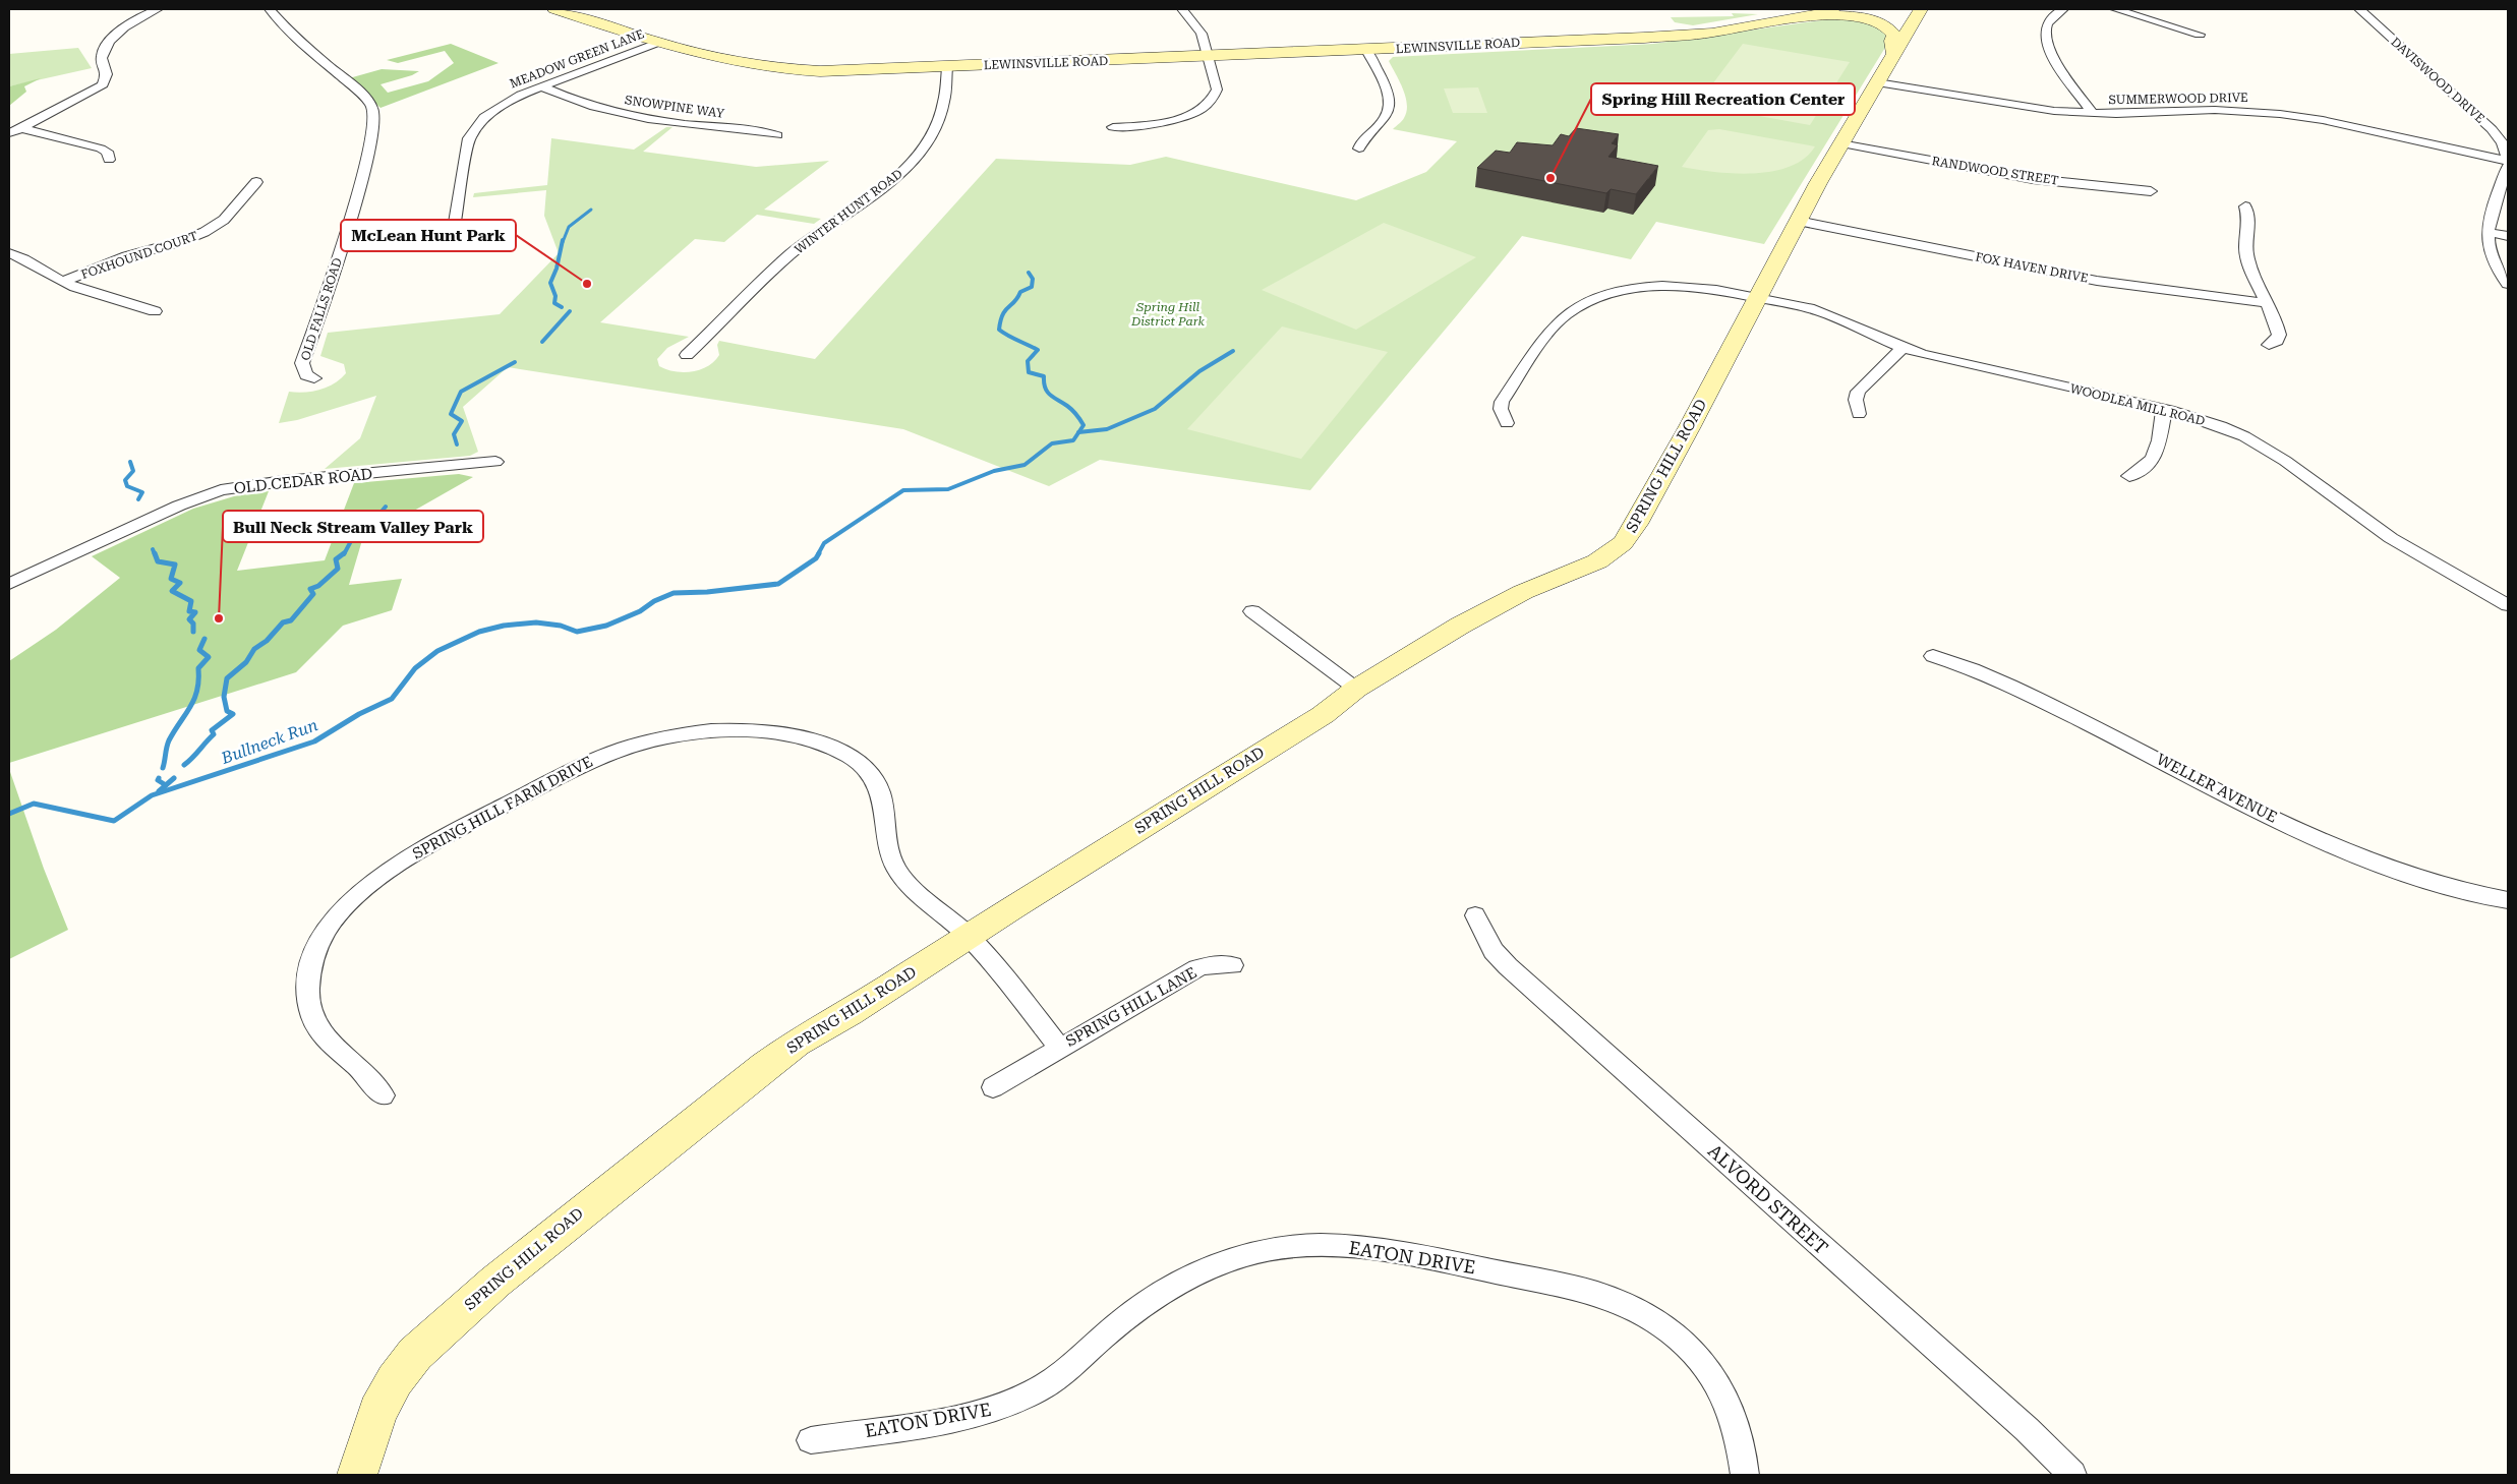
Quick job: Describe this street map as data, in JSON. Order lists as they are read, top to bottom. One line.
{"streets":{"main road":["LEWINSVILLE ROAD","SPRING HILL ROAD"],"street":["MEADOW GREEN LANE","DAVISWOOD DRIVE","SUMMERWOOD DRIVE","SNOWPINE WAY","RANDWOOD STREET","WINTER HUNT ROAD","FOXHOUND COURT","FOX HAVEN DRIVE","OLD FALLS ROAD","WOODLEA MILL ROAD","OLD CEDAR ROAD","WELLER AVENUE","SPRING HILL FARM DRIVE","SPRING HILL LANE","ALVORD STREET","EATON DRIVE"]},"crossings":[["LEWINSVILLE ROAD","MEADOW GREEN LANE"],["LEWINSVILLE ROAD","WINTER HUNT ROAD"],["MEADOW GREEN LANE","SNOWPINE WAY"],["DAVISWOOD DRIVE","SUMMERWOOD DRIVE"],["SUMMERWOOD DRIVE","SPRING HILL ROAD"],["RANDWOOD STREET","SPRING HILL ROAD"],["FOX HAVEN DRIVE","SPRING HILL ROAD"],["WOODLEA MILL ROAD","SPRING HILL ROAD"],["SPRING HILL ROAD","SPRING HILL FARM DRIVE"],["SPRING HILL ROAD","SPRING HILL LANE"],["SPRING HILL FARM DRIVE","SPRING HILL LANE"]],"water":["Bullneck Run"],"parks":["Spring Hill District Park"],"places":["Spring Hill Recreation Center","McLean Hunt Park","Bull Neck Stream Valley Park"]}
